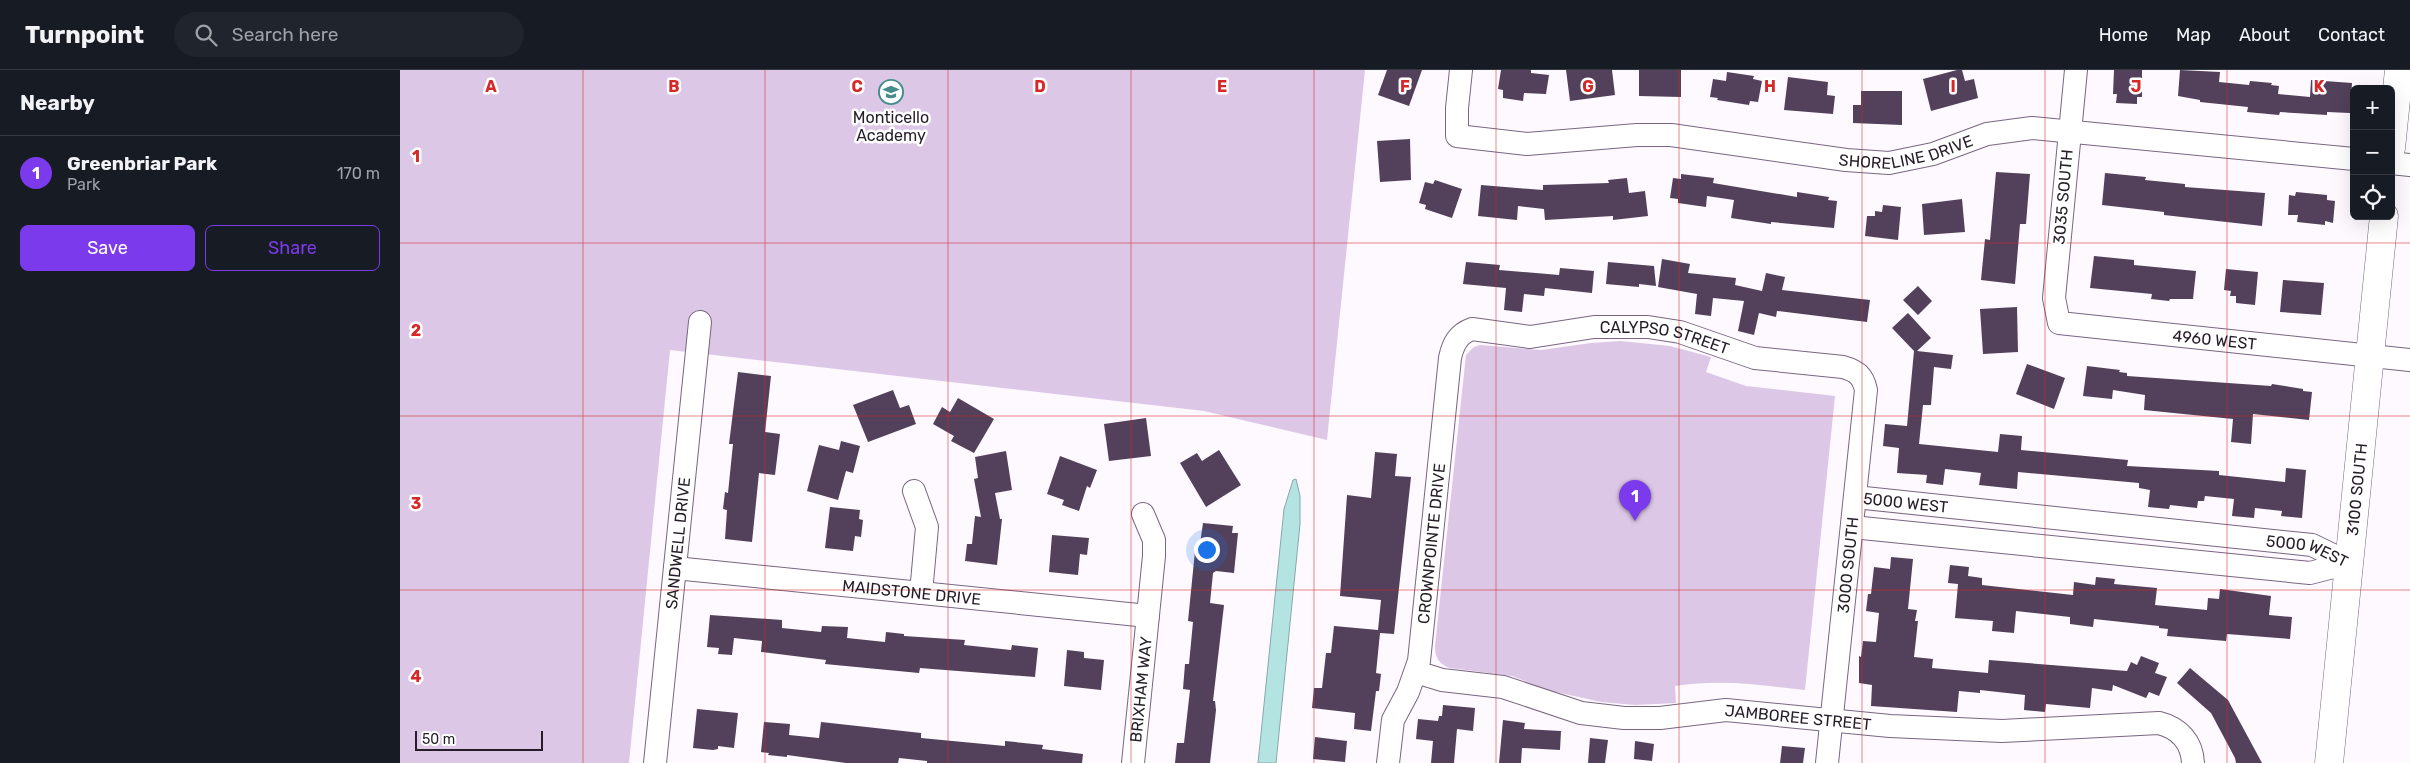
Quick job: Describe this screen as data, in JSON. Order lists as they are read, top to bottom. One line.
{"streets":{"main road":["3100 SOUTH"],"street":["SHORELINE DRIVE","3035 SOUTH","CALYPSO STREET","4960 WEST","5000 WEST","SANDWELL DRIVE","CROWNPOINTE DRIVE","3000 SOUTH","MAIDSTONE DRIVE","BRIXHAM WAY","JAMBOREE STREET"]},"crossings":[["SHORELINE DRIVE","3035 SOUTH"],["3035 SOUTH","4960 WEST"],["CALYPSO STREET","CROWNPOINTE DRIVE"],["CALYPSO STREET","3000 SOUTH"],["4960 WEST","3100 SOUTH"],["3100 SOUTH","5000 WEST"],["5000 WEST","3000 SOUTH"],["SANDWELL DRIVE","MAIDSTONE DRIVE"],["CROWNPOINTE DRIVE","JAMBOREE STREET"],["3000 SOUTH","JAMBOREE STREET"],["MAIDSTONE DRIVE","BRIXHAM WAY"]],"places":{"school or university":["Monticello Academy"]},"scale_bar":"50 m","page":{"header":"Turnpoint","search":"Search here","nav":["Home","Map","About","Contact"],"heading":"Nearby","map_buttons":["+","−"],"list":[{"mark":"1","name":"Greenbriar Park","note":"Park","value":"170 m"}],"buttons":["Save","Share"],"pins":"1","scale":"50 m"},"grid":{"columns":["A","B","C","D","E","F","G","H","I","J","K"],"rows":["1","2","3","4"]}}
